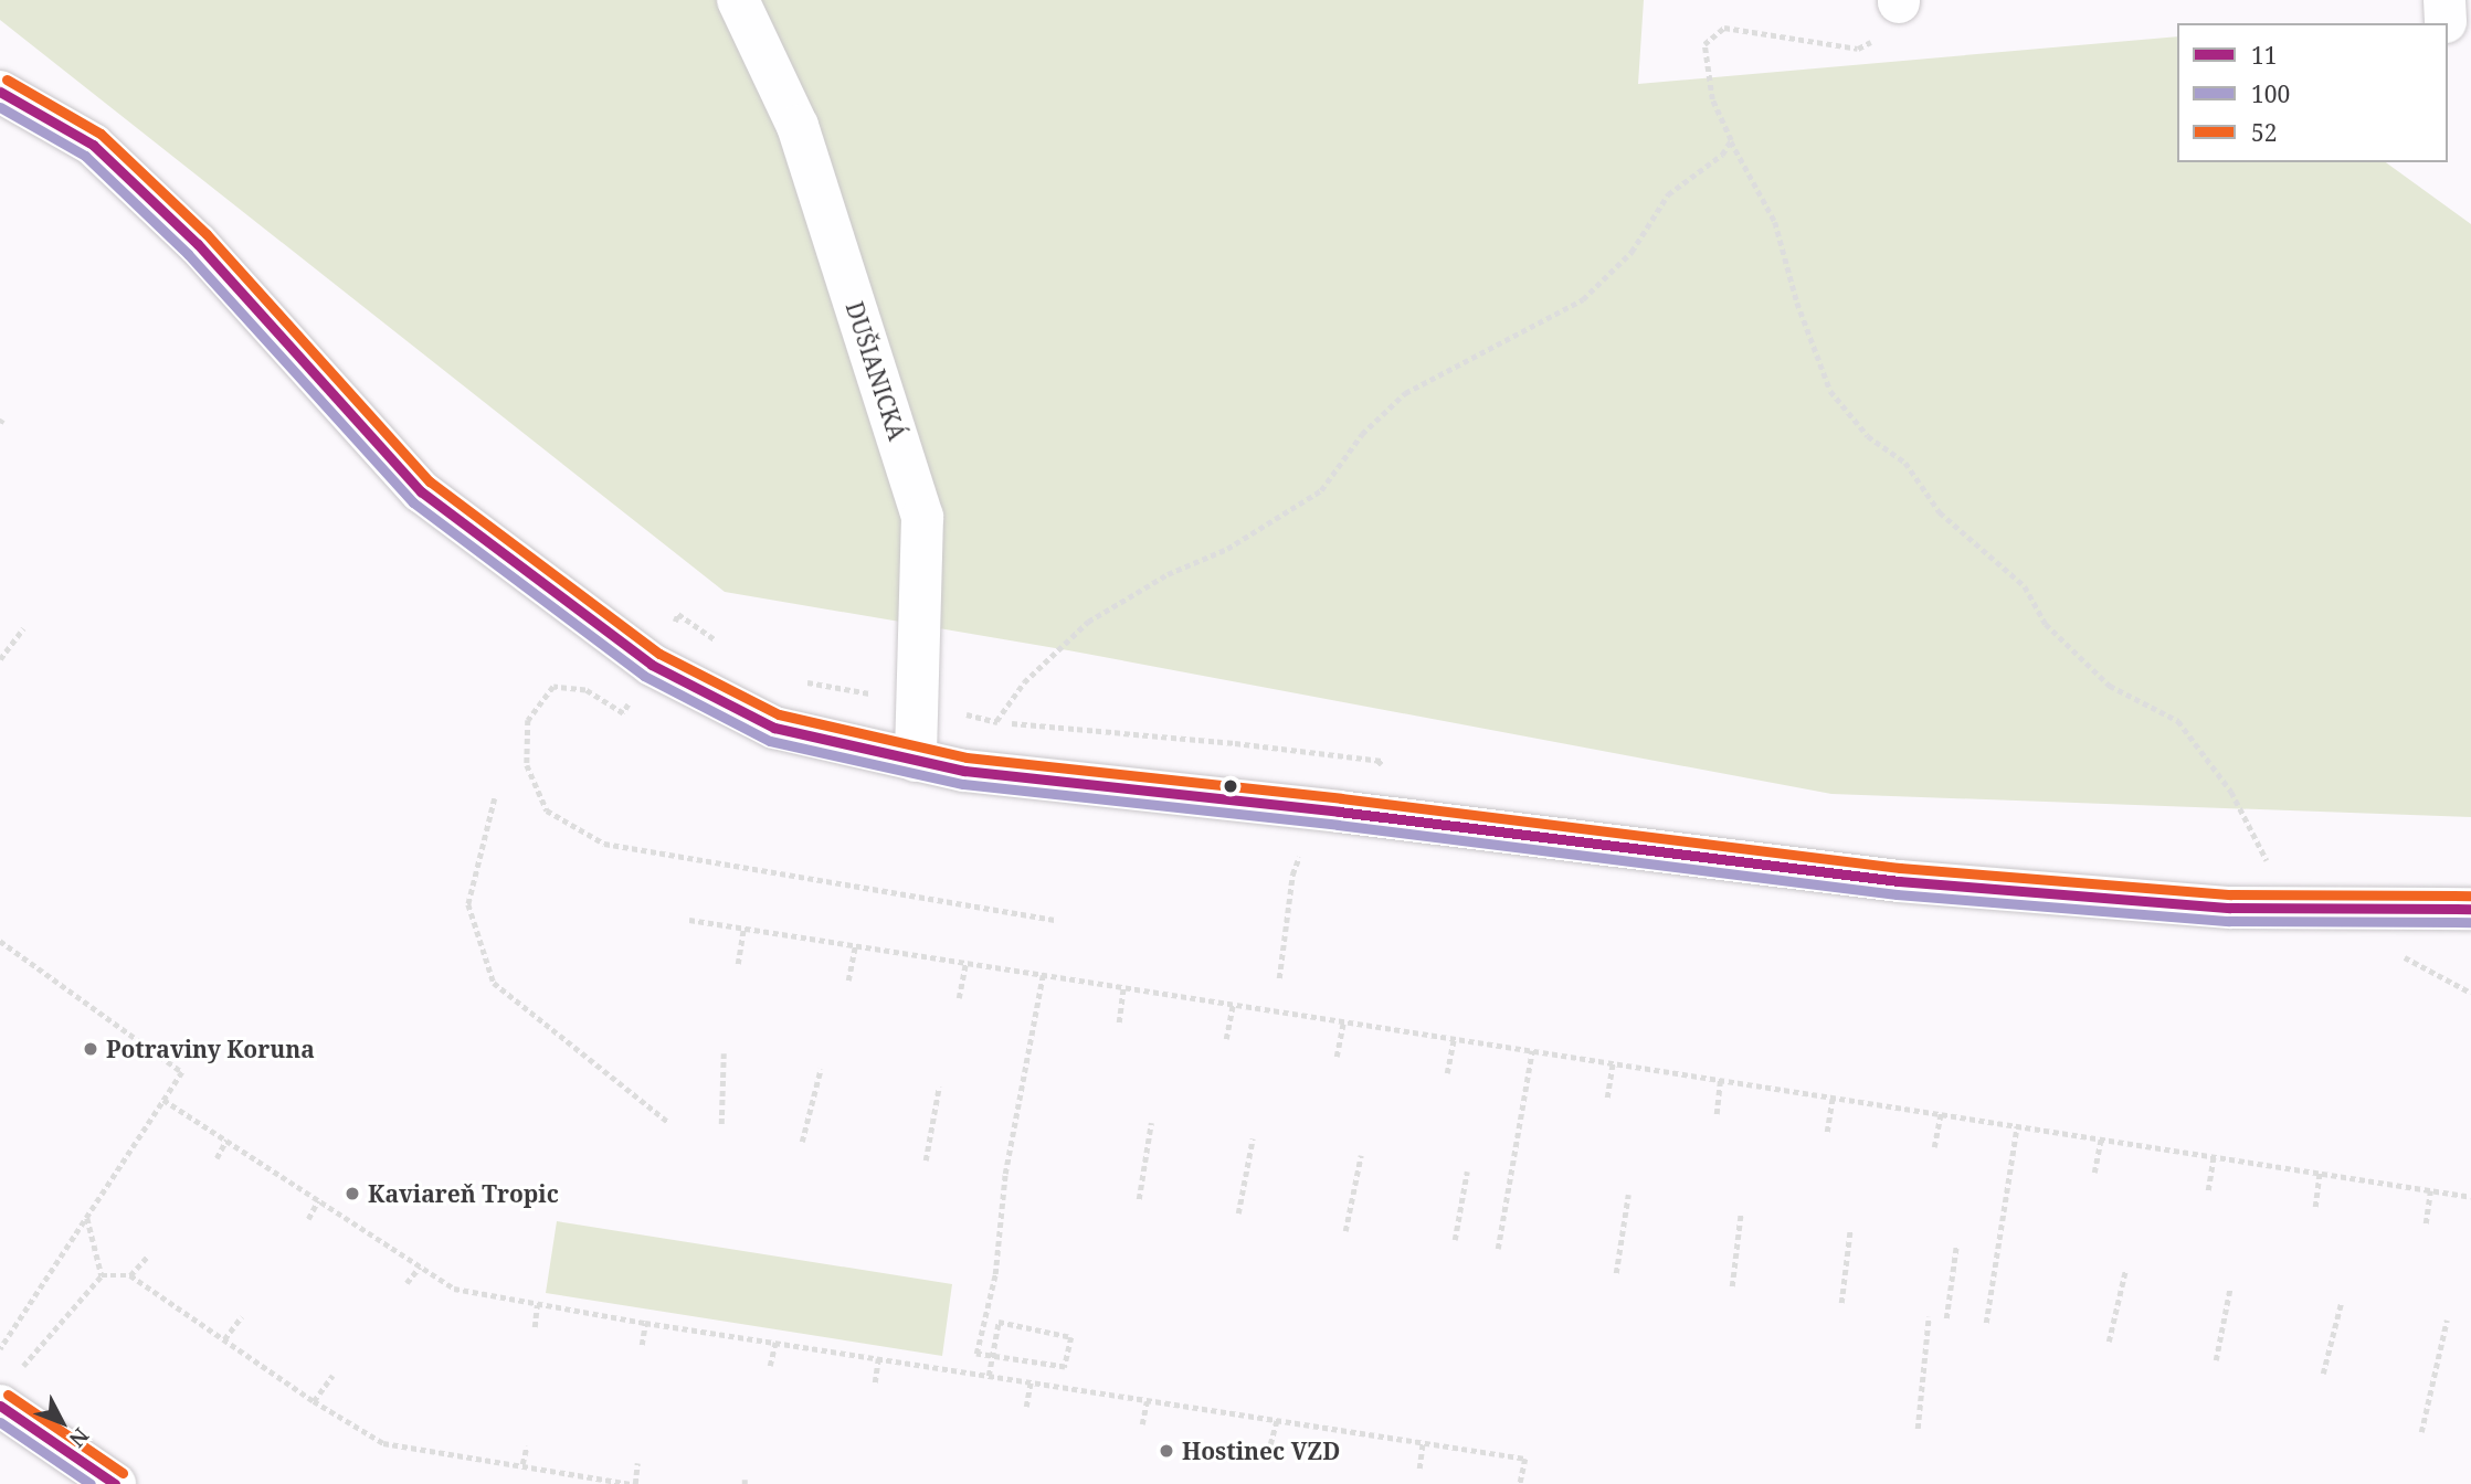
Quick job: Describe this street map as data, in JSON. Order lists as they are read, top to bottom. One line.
{"streets":{"street":["DUŠIANICKÁ"]},"places":["Potraviny Koruna","Kaviareň Tropic","Hostinec VZD"],"lines":["transit line 52","transit line 11","transit line 100"],"legend":["11","100","52"],"north":"bottom right"}
